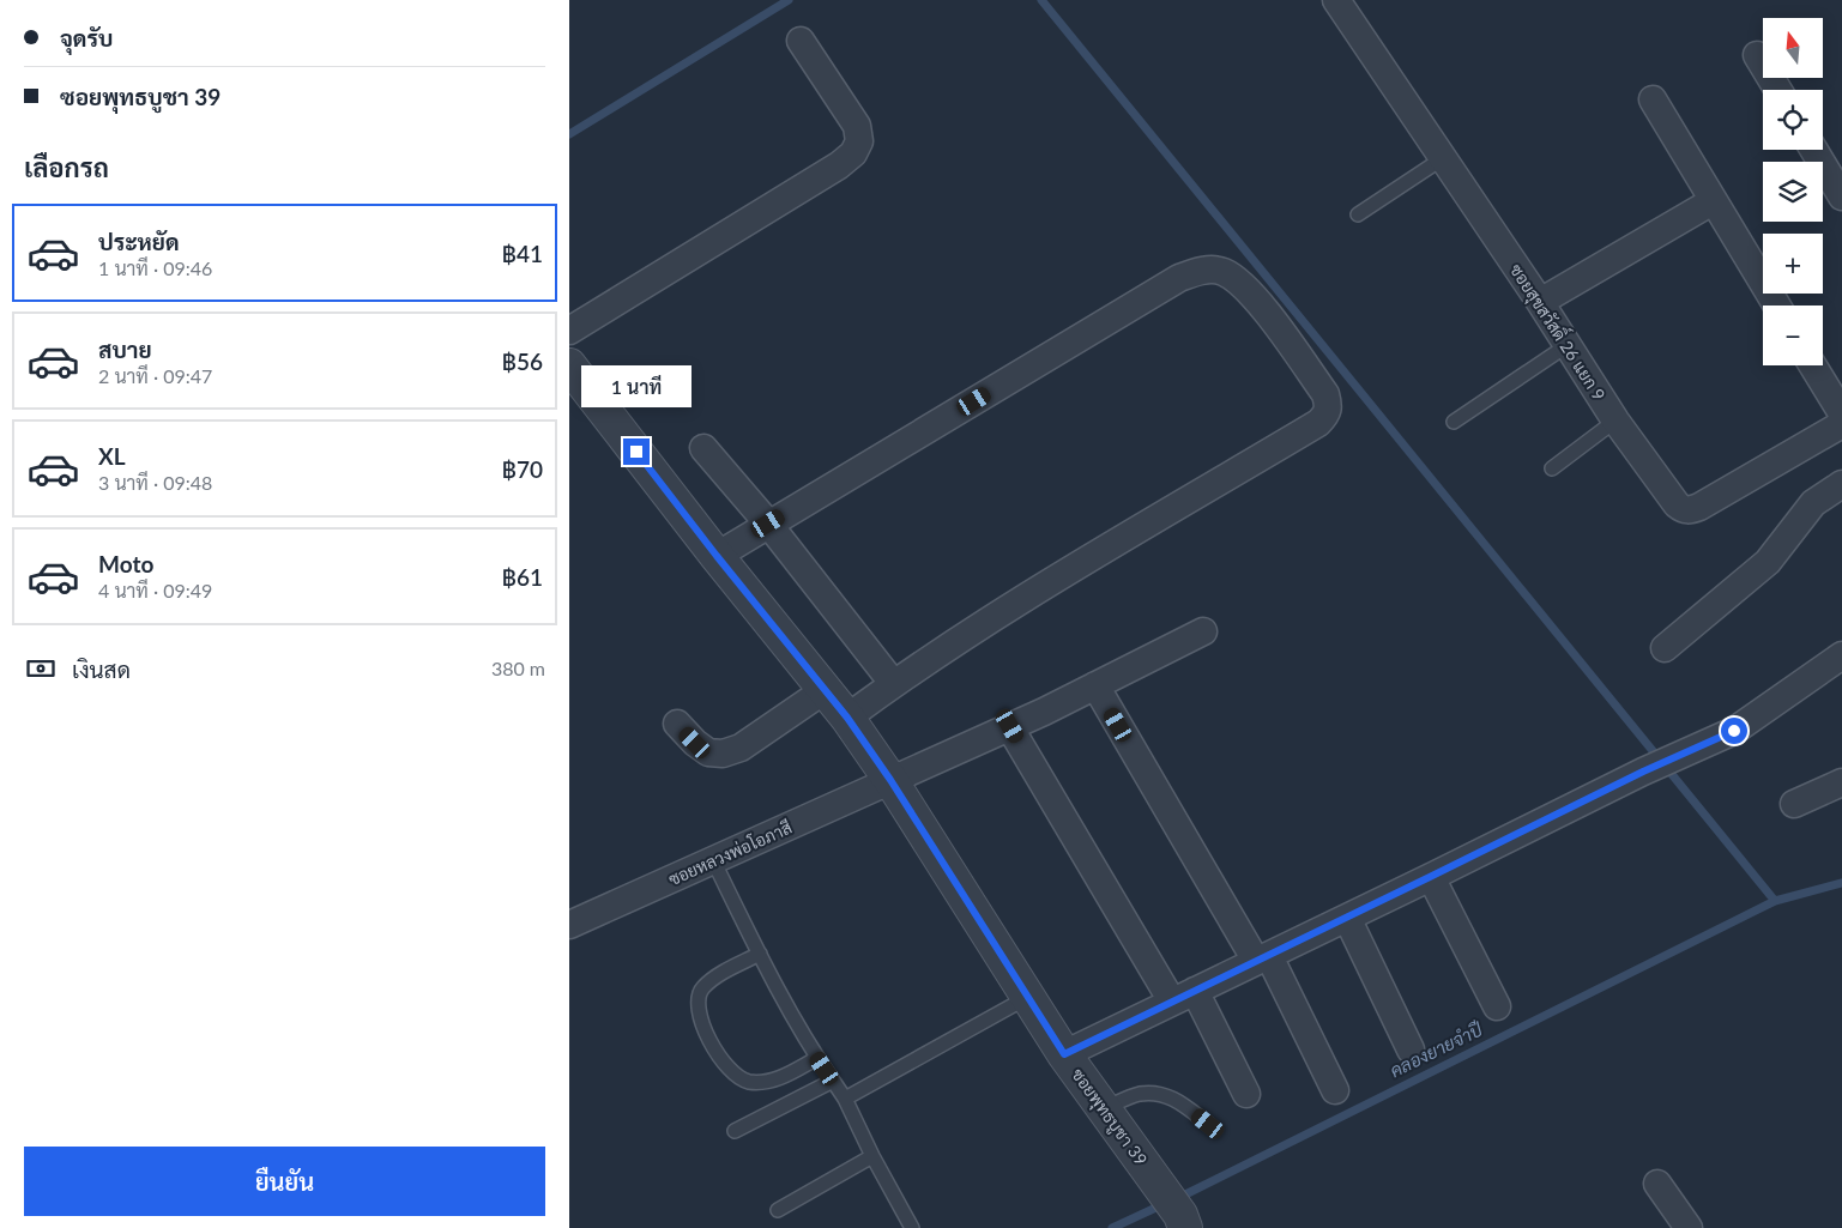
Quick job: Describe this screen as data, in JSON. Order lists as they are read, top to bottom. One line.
{"streets":{"street":["ซอยสุขสวัสดิ์ 26 แยก 9","ซอยหลวงพ่อโอภาสี","ซอยพุทธบูชา 39"]},"crossings":[["ซอยหลวงพ่อโอภาสี","ซอยพุทธบูชา 39"]],"water":["คลองยายจำปี"],"north":"top","page":{"banner":["จุดรับ","ซอยพุทธบูชา 39"],"map_buttons":["+","−"],"heading":"เลือกรถ","list":[{"name":"ประหยัด","note":"1 นาที · 09:46","value":"฿41"},{"name":"สบาย","note":"2 นาที · 09:47","value":"฿56"},{"name":"XL","note":"3 นาที · 09:48","value":"฿70"},{"name":"Moto","note":"4 นาที · 09:49","value":"฿61"}],"bubble":"1 นาที","pay":["เงินสด","380 m"],"buttons":"ยืนยัน"}}
